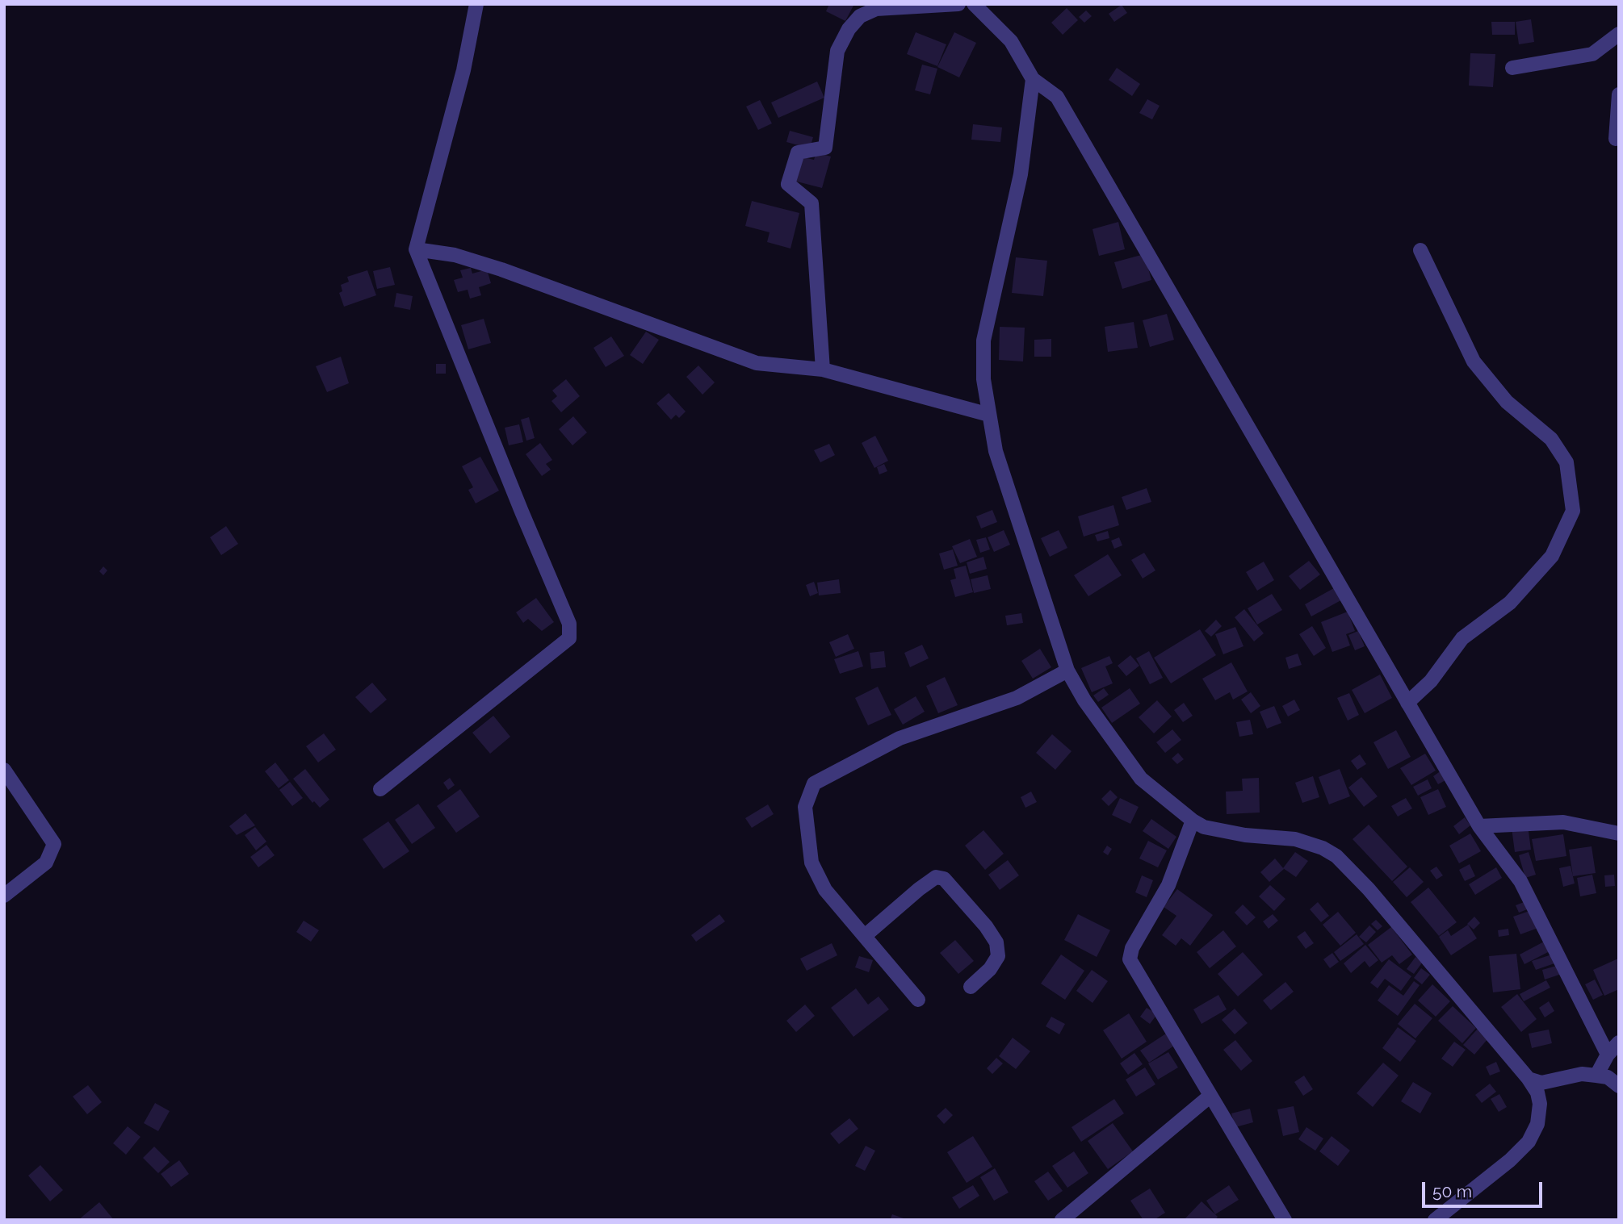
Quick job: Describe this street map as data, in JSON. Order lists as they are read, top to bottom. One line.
{"scale_bar":"50 m"}
